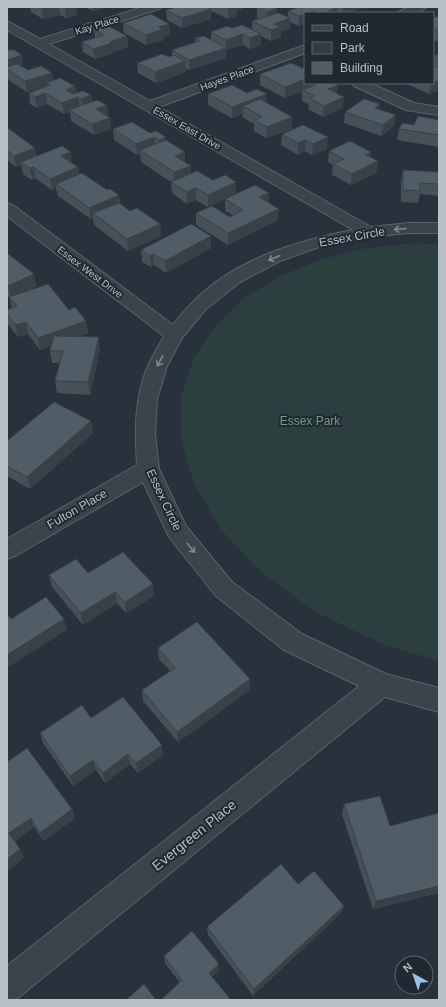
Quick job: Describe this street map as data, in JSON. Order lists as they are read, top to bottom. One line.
{"streets":{"street":["Kay Place","Hayes Place","Essex East Drive","Essex Circle","Essex West Drive","Fulton Place","Evergreen Place"]},"crossings":[["Kay Place","Essex East Drive"],["Hayes Place","Essex East Drive"],["Essex East Drive","Essex Circle"],["Essex Circle","Essex West Drive"],["Essex Circle","Fulton Place"],["Essex Circle","Evergreen Place"]],"parks":["Essex Park"],"legend":["Road","Park","Building"],"north":"top left"}
